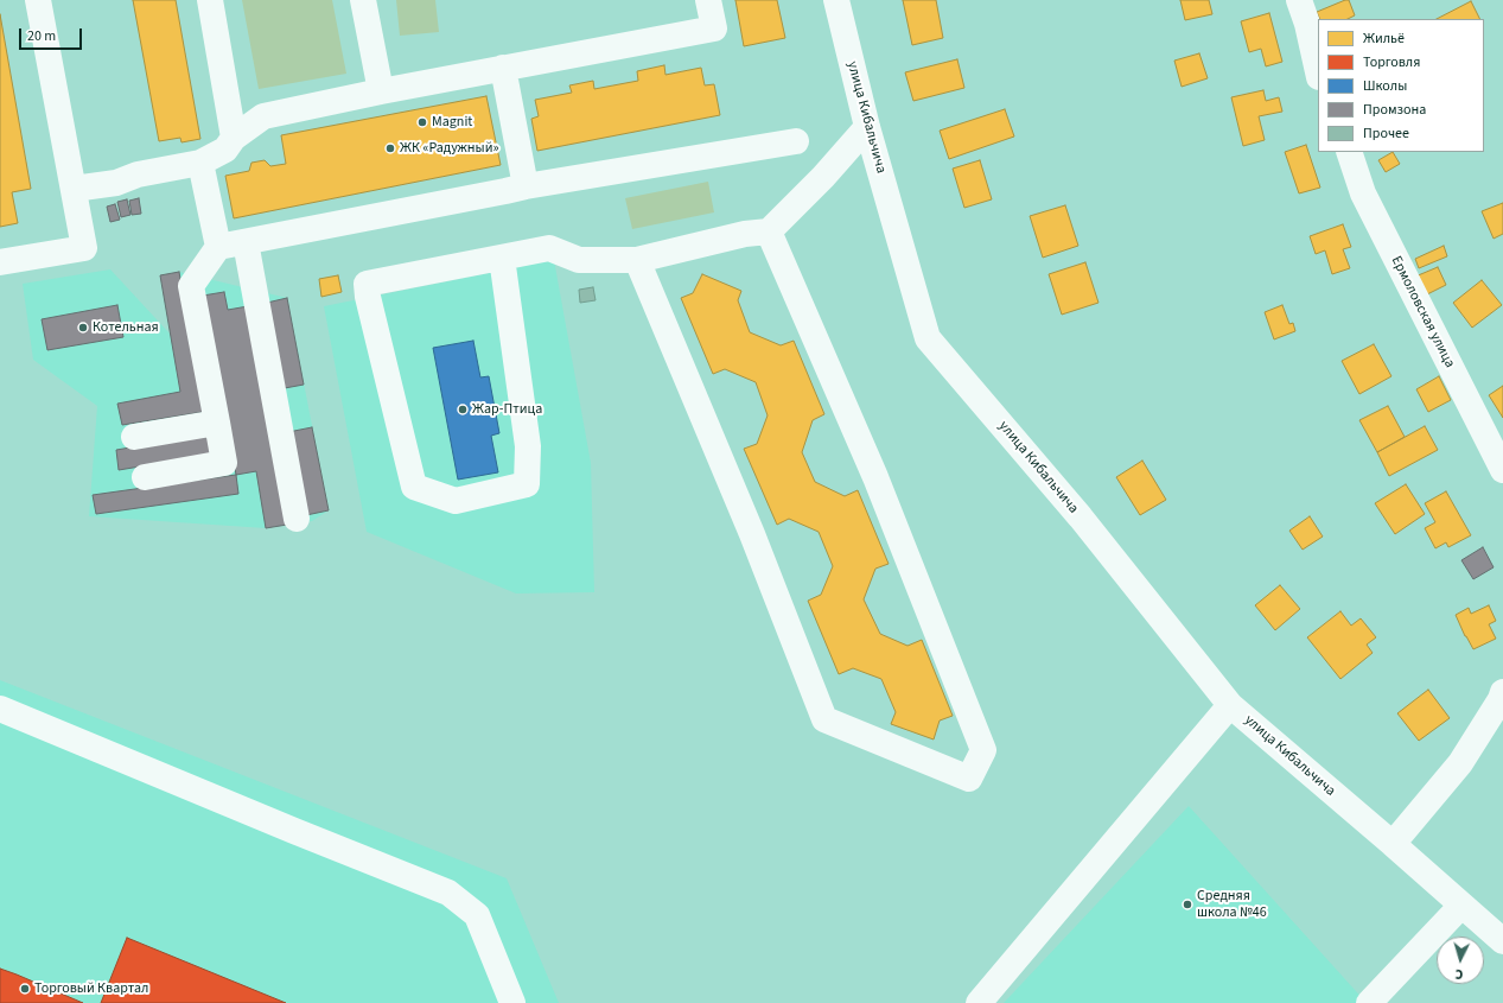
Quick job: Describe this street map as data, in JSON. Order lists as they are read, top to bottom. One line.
{"streets":{"street":["улица Кибальчича","Ермоловская улица"]},"places":["Magnit","ЖК «Радужный»","Котельная","Жар-Птица","Средняя школа №46","Торговый Квартал"],"legend":["Жильё","Торговля","Школы","Промзона","Прочее"],"scale_bar":"20 m","north":"bottom"}
